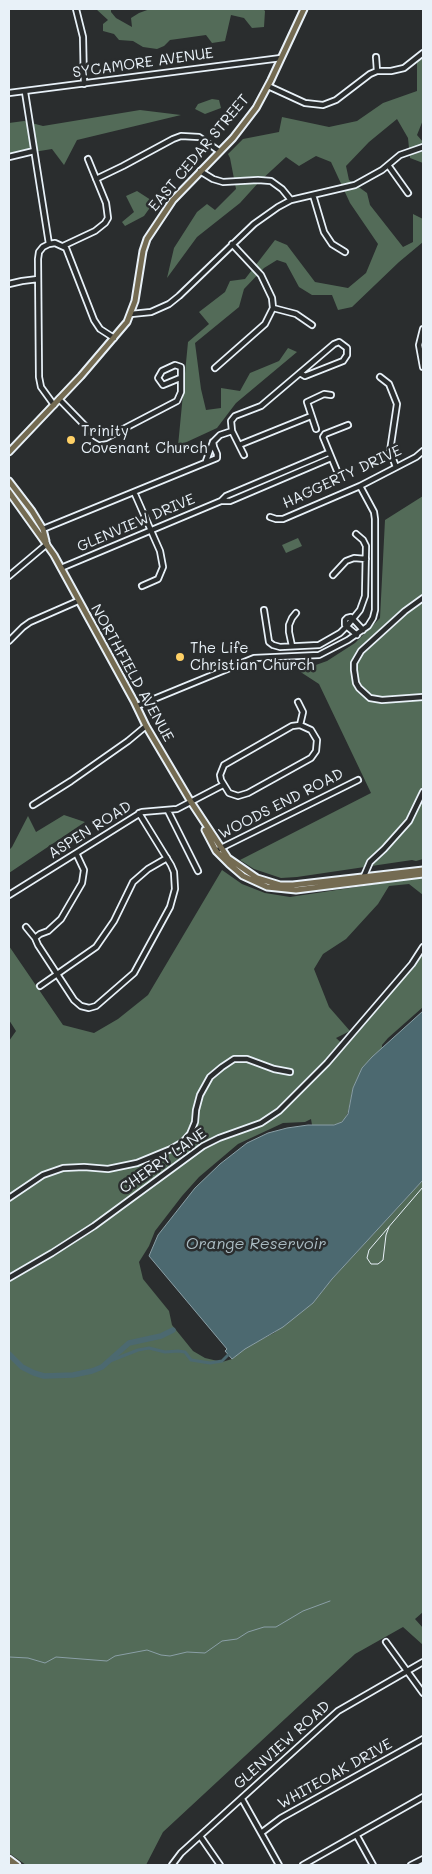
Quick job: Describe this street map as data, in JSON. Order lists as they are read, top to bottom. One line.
{"streets":{"main road":["EAST CEDAR STREET","NORTHFIELD AVENUE"],"street":["SYCAMORE AVENUE","HAGGERTY DRIVE","GLENVIEW DRIVE","WOODS END ROAD","ASPEN ROAD","CHERRY LANE","GLENVIEW ROAD","WHITEOAK DRIVE"]},"crossings":[["SYCAMORE AVENUE","EAST CEDAR STREET"],["GLENVIEW DRIVE","NORTHFIELD AVENUE"],["NORTHFIELD AVENUE","WOODS END ROAD"],["NORTHFIELD AVENUE","ASPEN ROAD"]],"water":["Orange Reservoir"],"places":["Trinity Covenant Church","The Life Christian Church"]}
